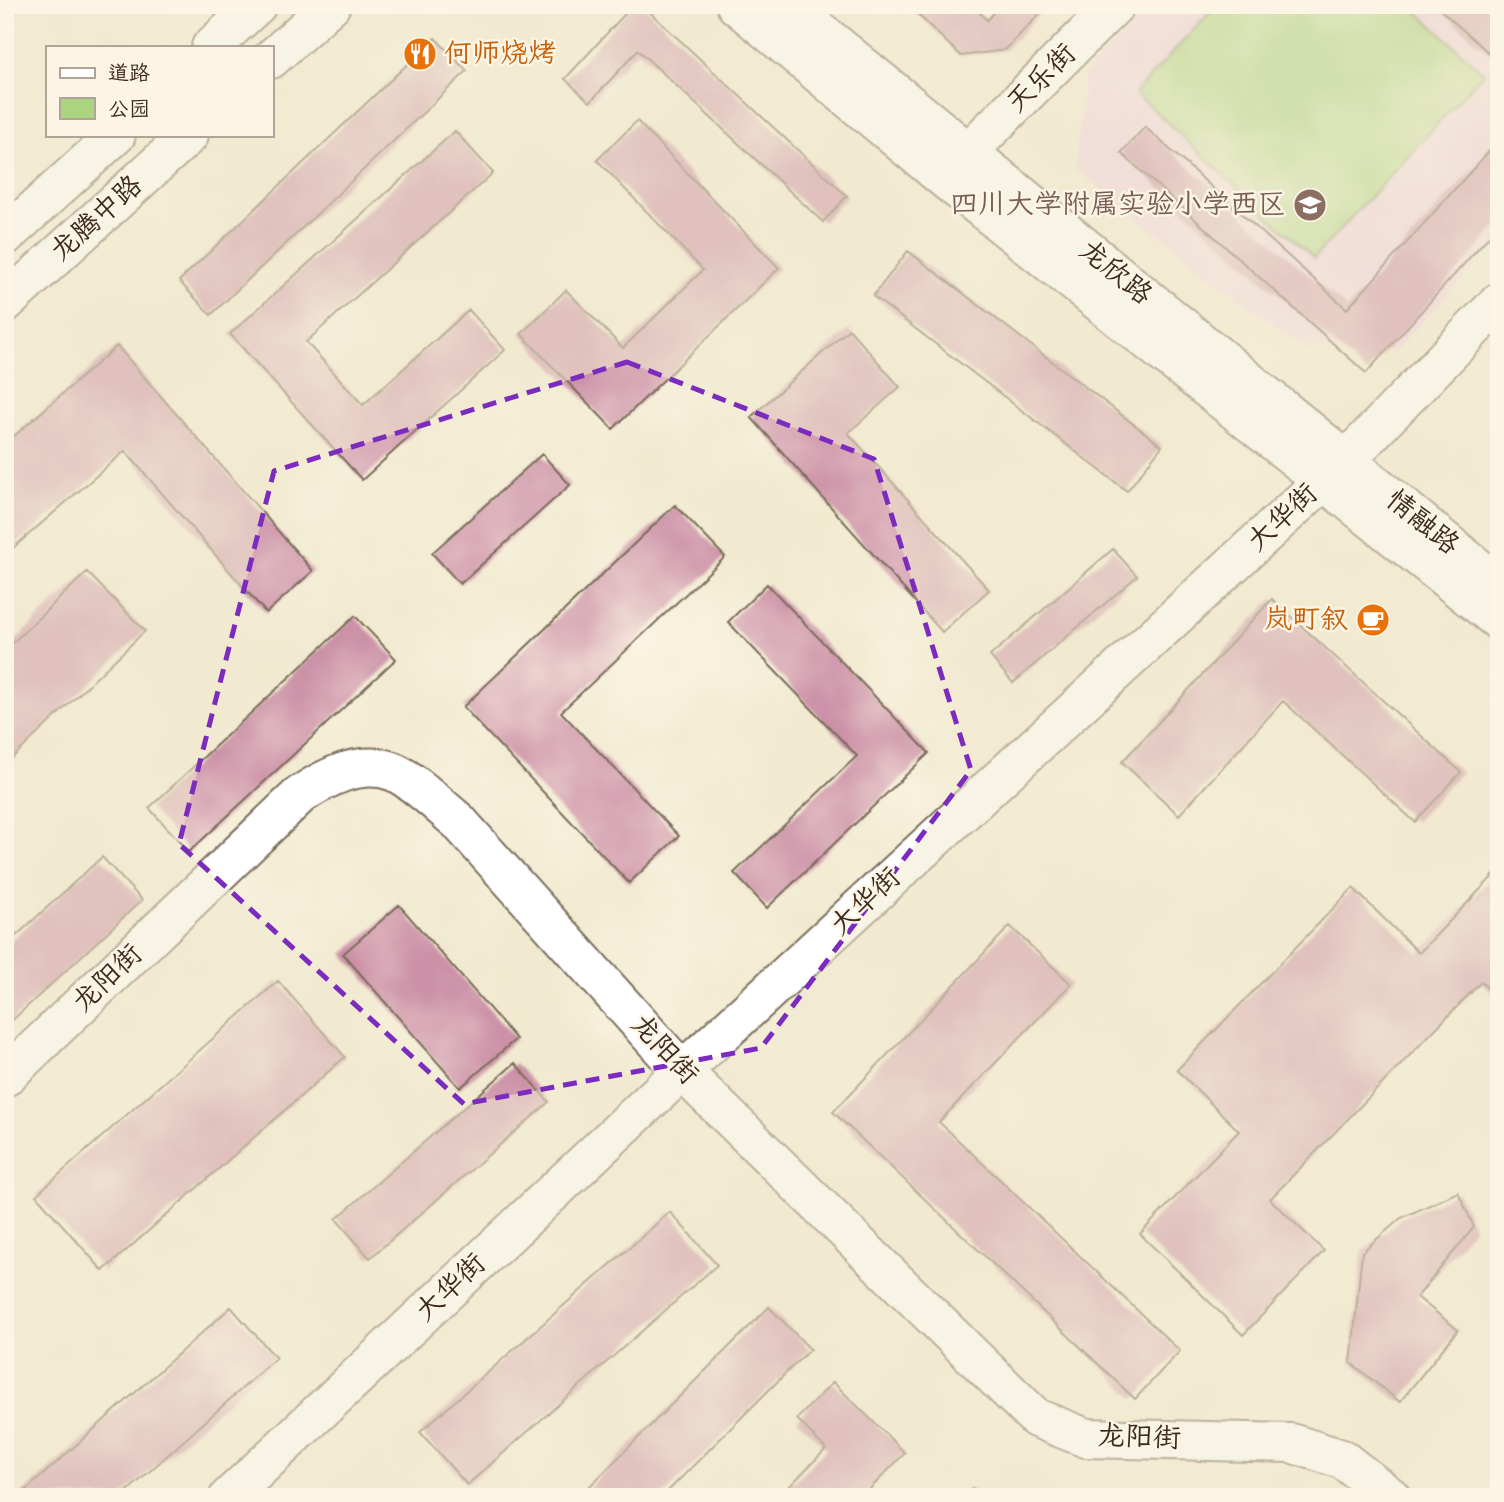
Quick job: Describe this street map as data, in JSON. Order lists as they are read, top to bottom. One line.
{"streets":{"street":["天乐街","龙腾中路","龙欣路","大华街","情融路","龙阳街"]},"crossings":[["天乐街","龙欣路"],["龙欣路","大华街"],["龙欣路","情融路"],["大华街","情融路"],["大华街","龙阳街"]],"places":{"restaurant":["何师烧烤"],"school or university":["四川大学附属实验小学西区"],"cafe":["岚町叙"]},"legend":["道路","公园"]}
